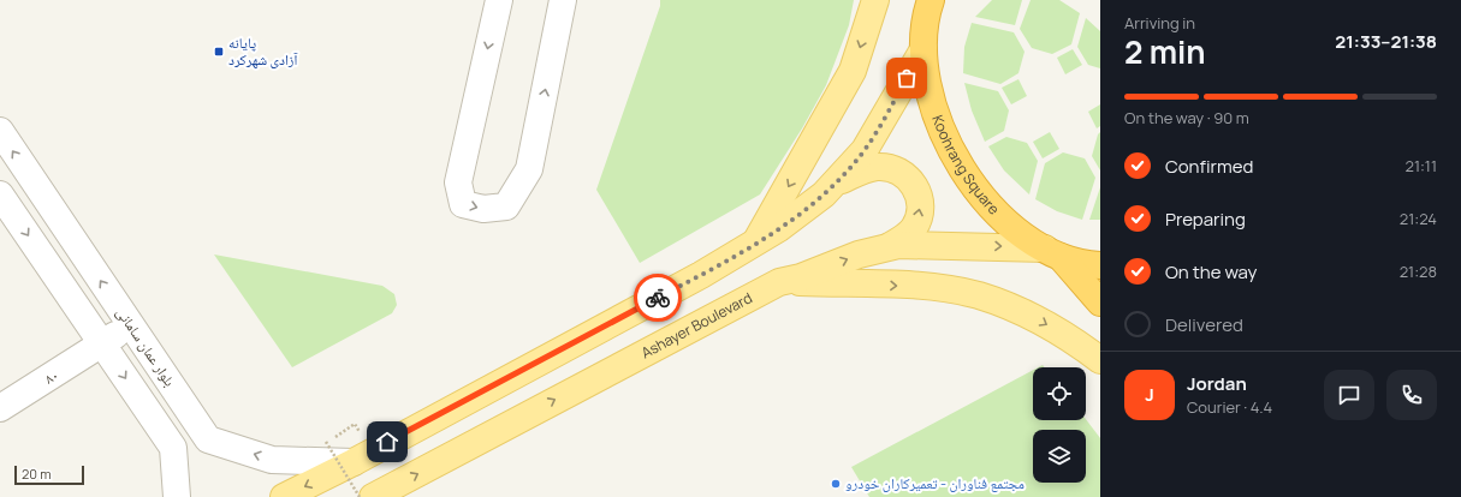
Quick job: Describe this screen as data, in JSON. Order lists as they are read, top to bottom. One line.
{"streets":{"highway":["Koohrang Square"],"main road":["Ashayer Boulevard"],"street":["بلوار عمان سامانی","۸۰"]},"crossings":[["Koohrang Square","Ashayer Boulevard"],["بلوار عمان سامانی","۸۰"]],"places":{"transit":["پایانه آزادی شهرکرد"],"other":["مجتمع فناوران - تعمیرکاران خودرو"]},"scale_bar":"20 m","page":{"heading":["2 min","Arriving in","21:33–21:38"],"panel":["Jordan","Courier · 4.4"],"bar":"On the way · 90 m","list":[["Confirmed","21:11"],["Preparing","21:24"],["On the way","21:28"],"Delivered"],"round":"J","scale":"20 m"}}
